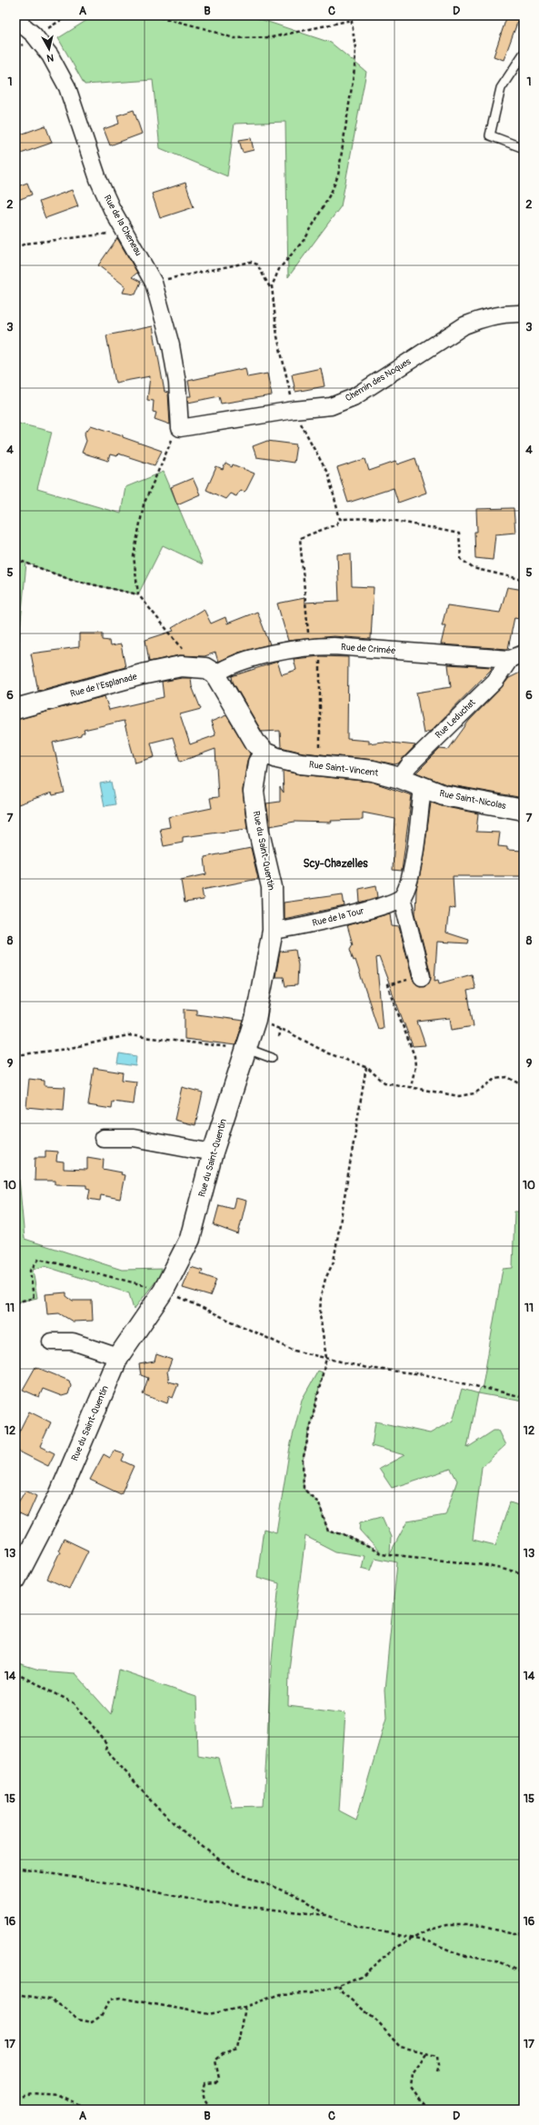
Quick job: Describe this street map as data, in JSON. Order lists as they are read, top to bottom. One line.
{"streets":{"street":["Rue de la Cheneau","Chemin des Noques","Rue de Crimée","Rue de l'Esplanade","Rue Leduchat","Rue Saint-Vincent","Rue Saint-Nicolas","Rue du Saint-Quentin","Rue de la Tour"]},"crossings":[["Rue de la Cheneau","Chemin des Noques"],["Rue de Crimée","Rue de l'Esplanade"],["Rue de Crimée","Rue Leduchat"],["Rue Leduchat","Rue Saint-Vincent"],["Rue Saint-Vincent","Rue Saint-Nicolas"],["Rue Saint-Vincent","Rue du Saint-Quentin"],["Rue du Saint-Quentin","Rue de la Tour"]],"districts":["Scy-Chazelles"],"north":"bottom","grid":{"columns":["A","B","C","D"],"rows":["1","2","3","4","5","6","7","8","9","10","11","12","13","14","15","16","17"]}}
